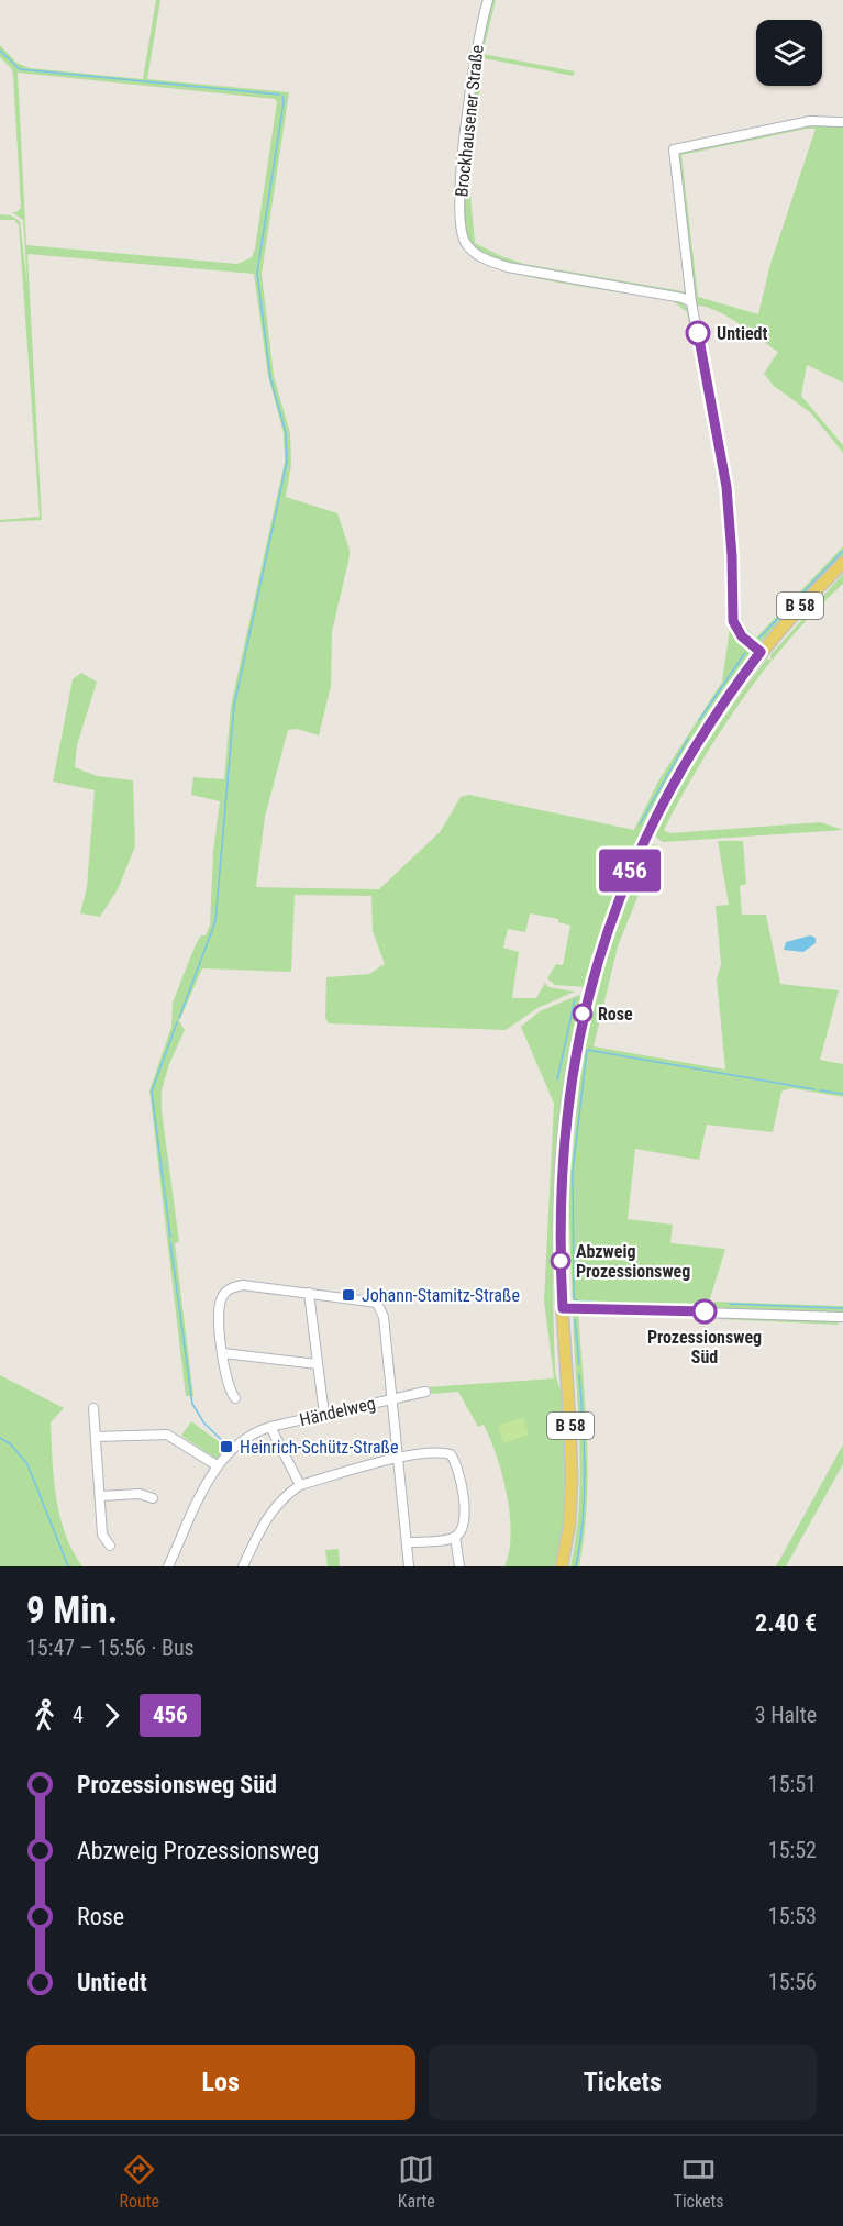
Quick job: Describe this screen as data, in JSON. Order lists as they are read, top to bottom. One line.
{"streets":{"main road":["B 58"],"street":["Brockhausener Straße","Händelweg"]},"places":{"other":["Untiedt","Rose","Abzweig Prozessionsweg","Prozessionsweg Süd"],"transit":["Johann-Stamitz-Straße","Heinrich-Schütz-Straße"]},"lines":["bus line 456"],"page":{"on_map":"456","heading":["9 Min.","15:47 – 15:56 · Bus","2.40 €"],"legs":["4","456","3 Halte"],"list":[{"name":"Prozessionsweg Süd","value":"15:51"},{"name":"Abzweig Prozessionsweg","value":"15:52"},{"name":"Rose","value":"15:53"},{"name":"Untiedt","value":"15:56"}],"buttons":["Los","Tickets"],"tabs":["Route","Karte","Tickets"]}}
